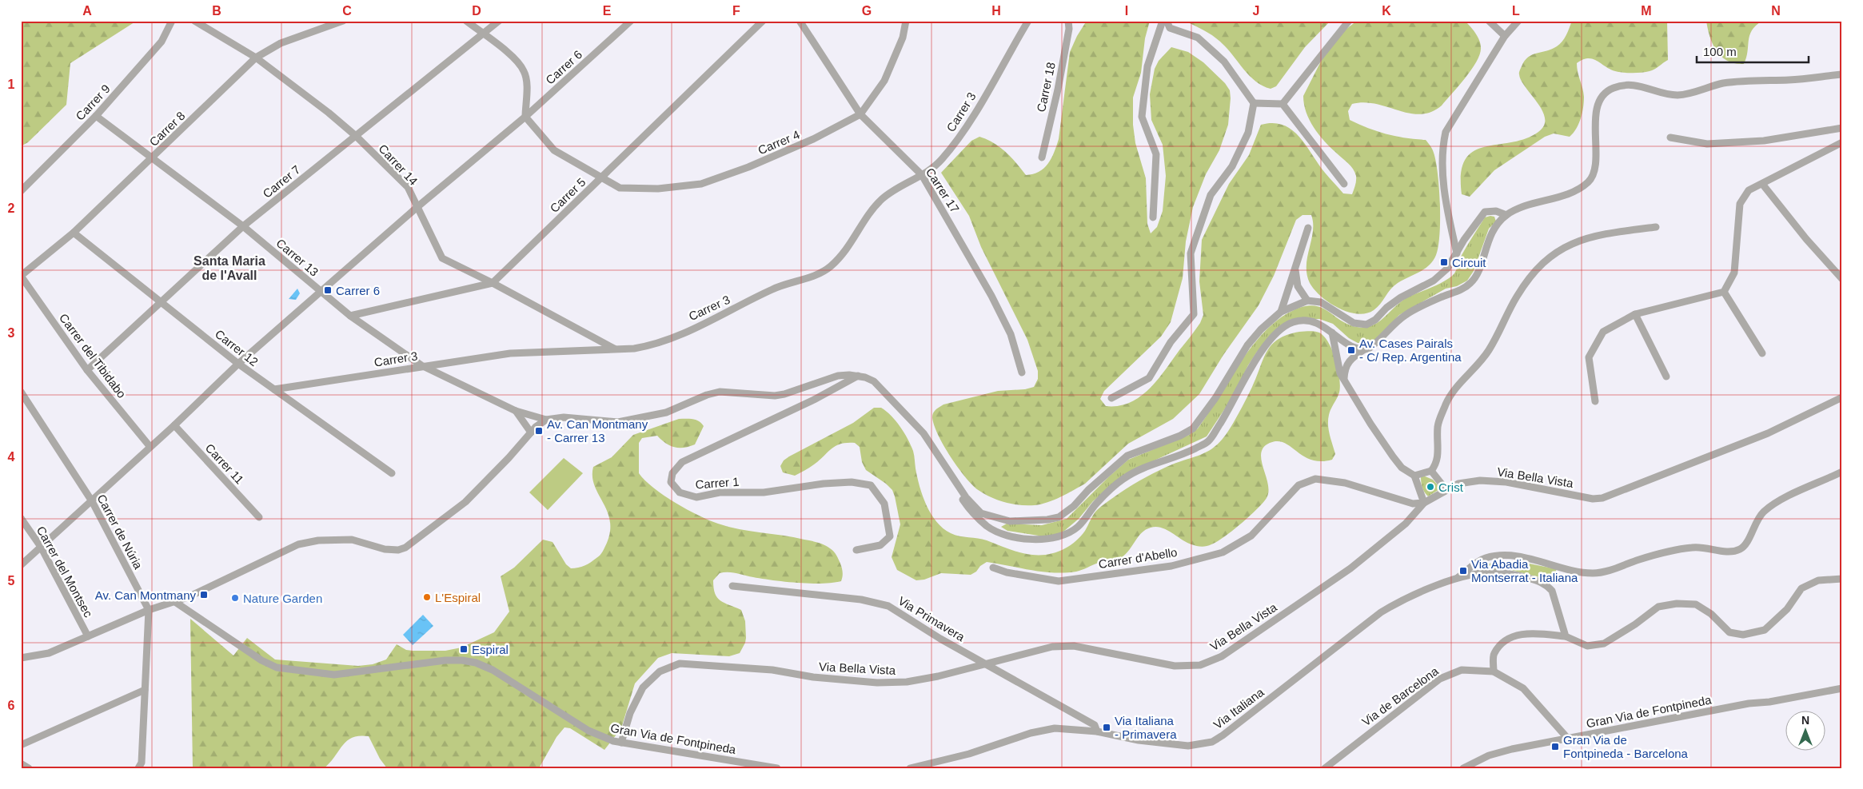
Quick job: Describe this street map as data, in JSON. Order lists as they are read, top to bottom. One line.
{"streets":{"street":["Carrer 6","Carrer 18","Carrer 9","Carrer 3","Carrer 8","Carrer 4","Carrer 14","Carrer 7","Carrer 17","Carrer 5","Carrer 13","Carrer 12","Carrer del Tibidabo","Carrer 11","Via Bella Vista","Carrer 1","Carrer de Núria","Carrer d'Abello","Carrer del Montsec","Via Primavera","Via de Barcelona","Via Italiana","Gran Via de Fontpineda"]},"crossings":[["Carrer 6","Carrer 4"],["Carrer 6","Carrer 14"],["Carrer 6","Carrer 13"],["Carrer 6","Carrer 12"],["Carrer 6","Carrer del Tibidabo"],["Carrer 6","Carrer 11"],["Carrer 6","Carrer de Núria"],["Carrer 6","Carrer del Montsec"],["Carrer 9","Carrer 13"],["Carrer 3","Carrer 14"],["Carrer 3","Carrer 17"],["Carrer 3","Carrer 13"],["Carrer 3","Carrer 12"],["Carrer 8","Carrer 14"],["Carrer 8","Carrer 13"],["Carrer 8","Carrer 12"],["Carrer 8","Carrer del Tibidabo"],["Carrer 4","Carrer 17"],["Carrer 4","Carrer 5"],["Carrer 14","Carrer 7"],["Carrer 14","Carrer 5"],["Carrer 7","Carrer 13"],["Carrer 7","Carrer 12"],["Carrer 7","Carrer del Tibidabo"],["Via Bella Vista","Carrer d'Abello"],["Via Bella Vista","Via Primavera"],["Via Bella Vista","Gran Via de Fontpineda"],["Via Primavera","Via Italiana"],["Via de Barcelona","Gran Via de Fontpineda"]],"districts":["Santa Maria de l'Avall"],"places":{"transit":["Circuit","Carrer 6","Av. Cases Pairals - C/ Rep. Argentina","Av. Can Montmany - Carrer 13","Via Abadia Montserrat - Italiana","Av. Can Montmany","Espiral","Via Italiana - Primavera","Gran Via de Fontpineda - Barcelona"],"other":["Crist","L'Espiral","Nature Garden"]},"scale_bar":"100 m","north":"top","grid":{"columns":["A","B","C","D","E","F","G","H","I","J","K","L","M","N"],"rows":["1","2","3","4","5","6"]}}
